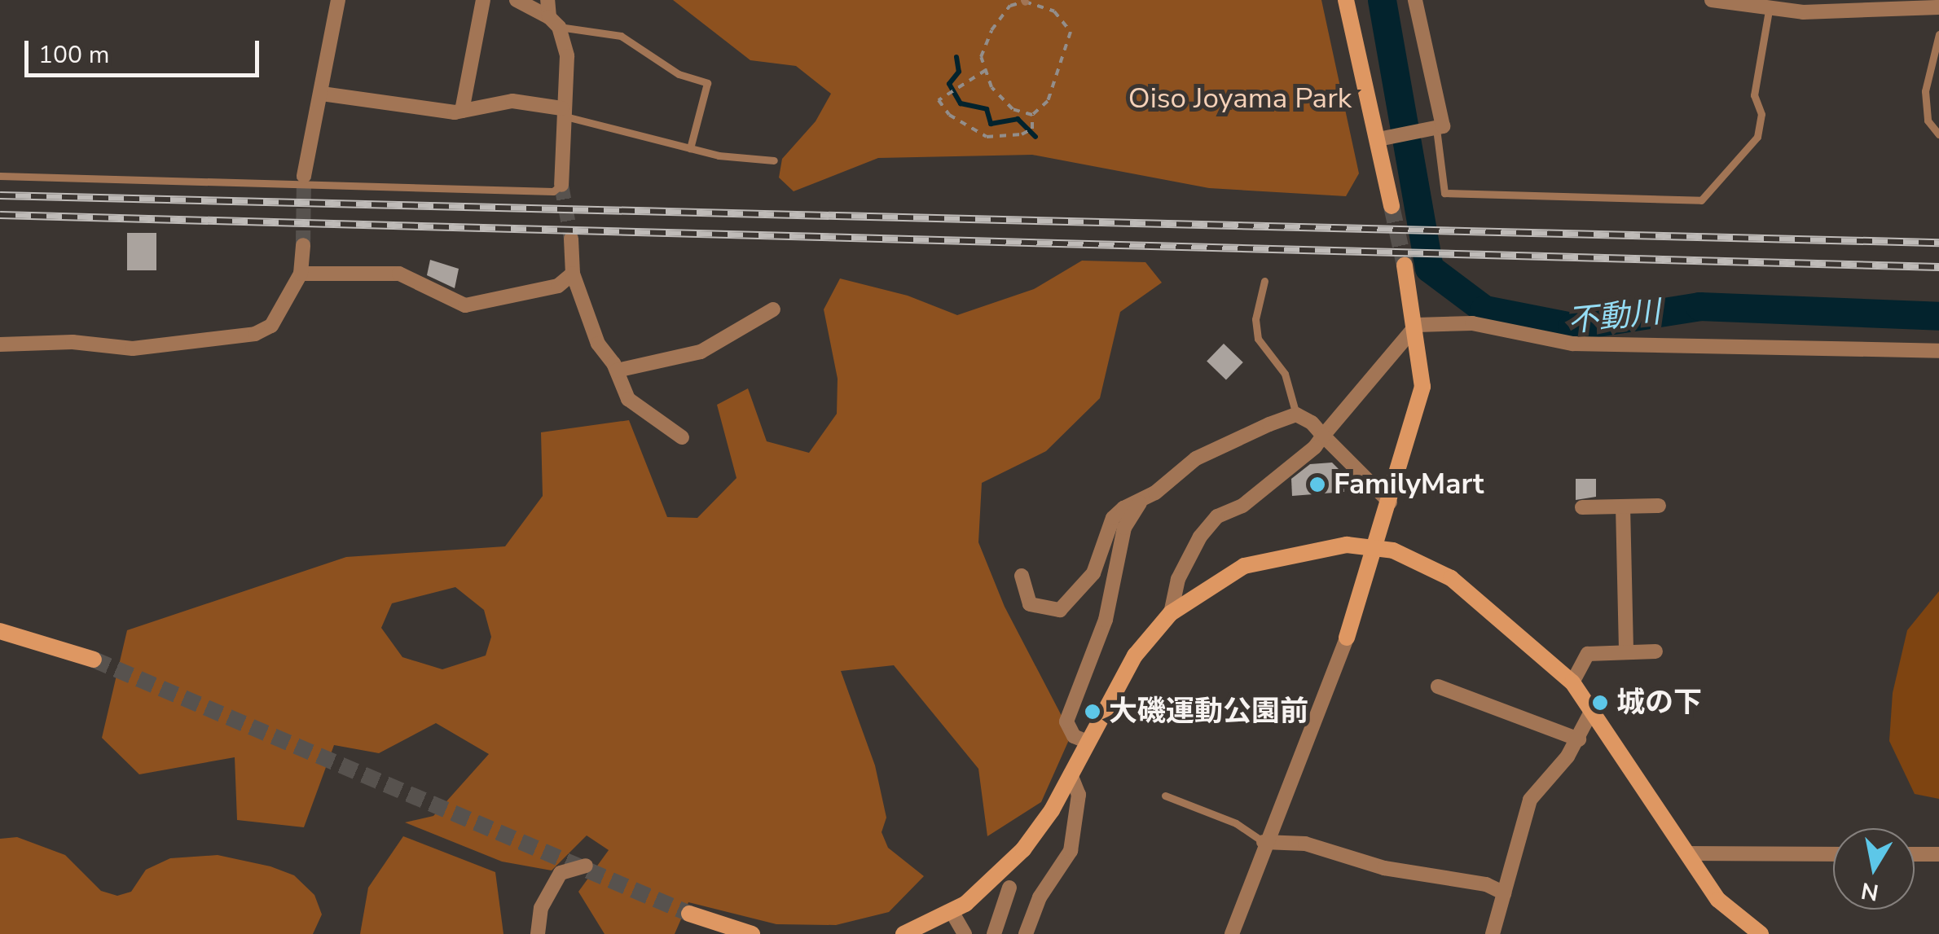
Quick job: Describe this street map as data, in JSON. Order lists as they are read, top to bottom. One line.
{"water":["不動川"],"parks":["Oiso Joyama Park"],"places":["FamilyMart","城の下","大磯運動公園前"],"scale_bar":"100 m","north":"bottom"}
